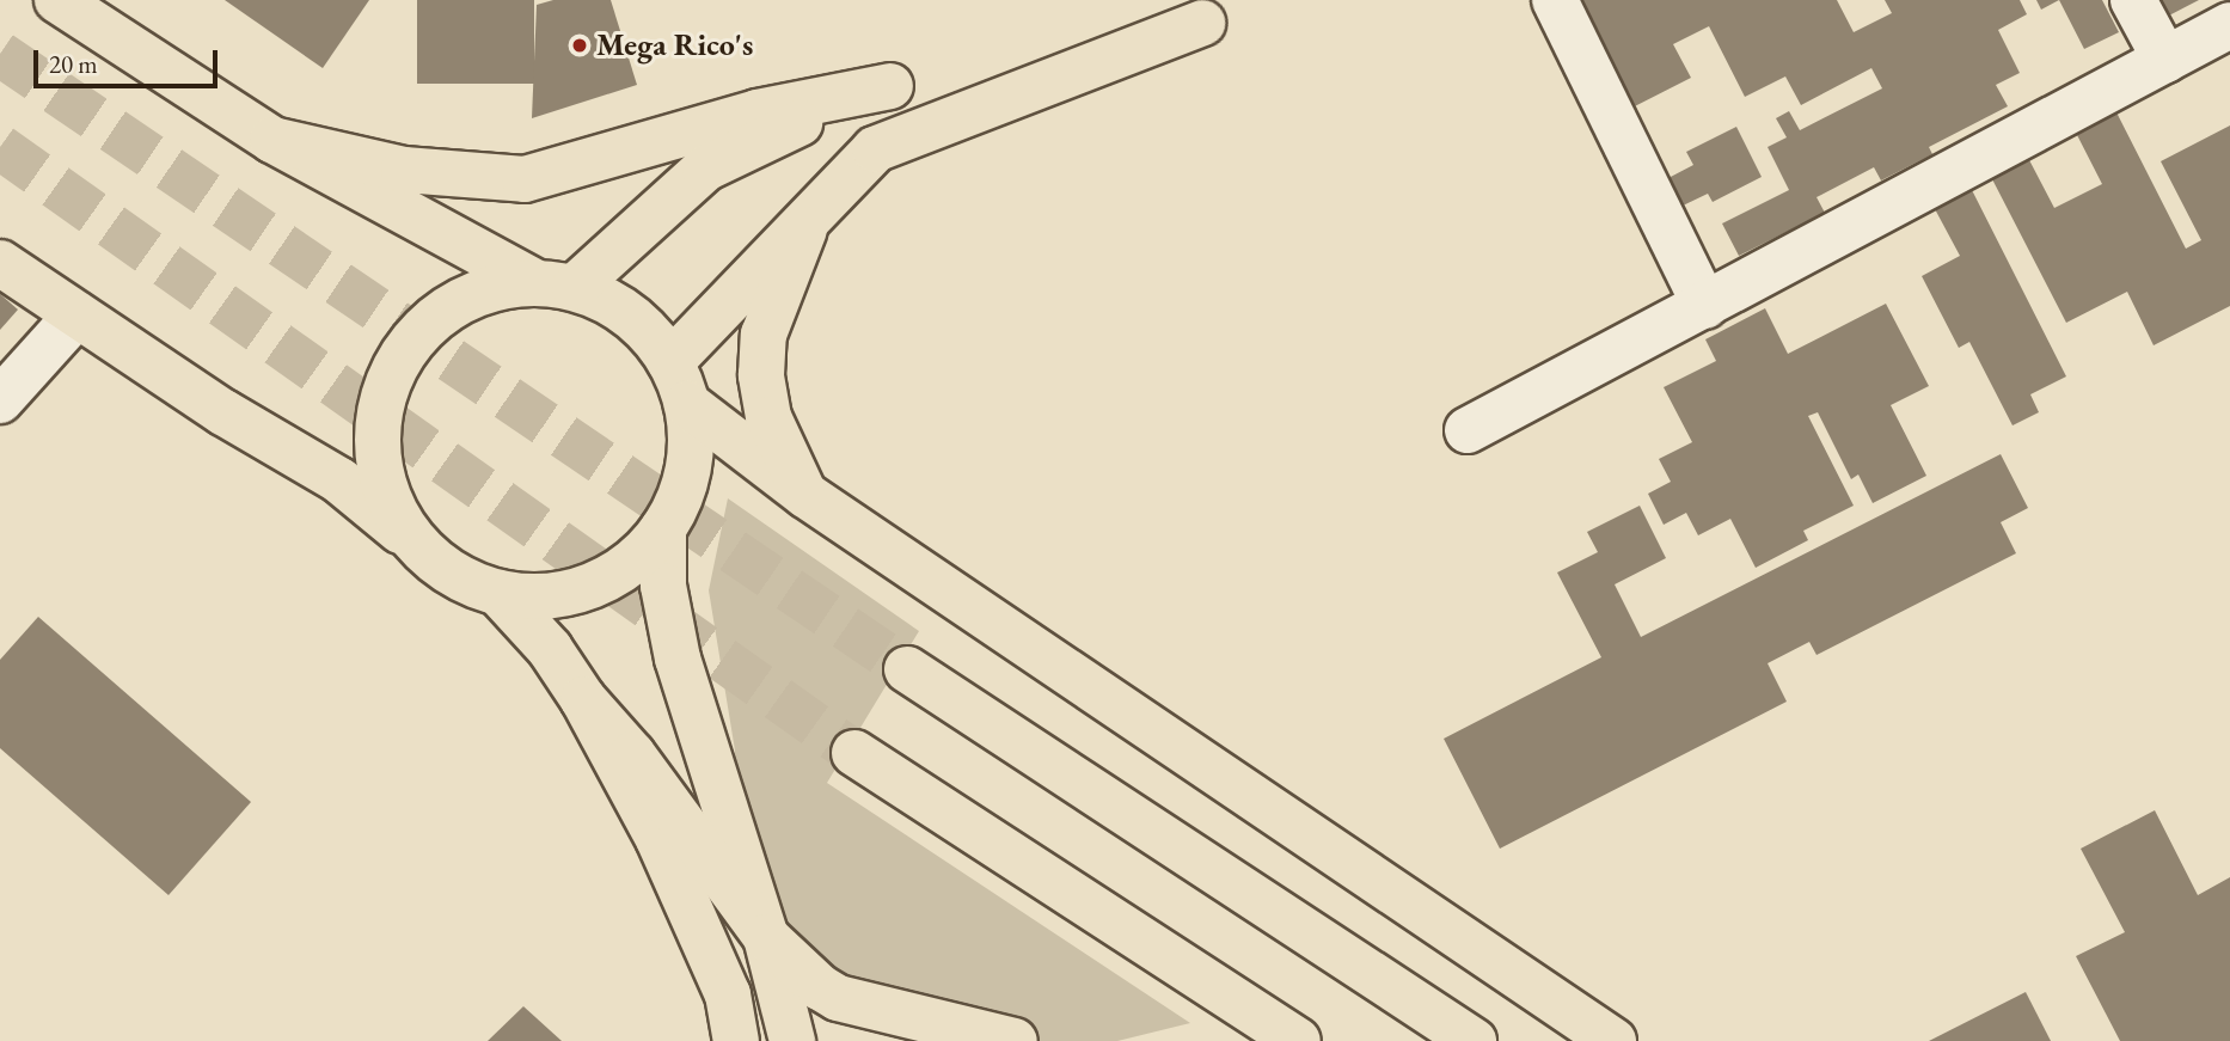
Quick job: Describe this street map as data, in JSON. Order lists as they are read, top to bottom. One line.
{"places":["Mega Rico's"],"scale_bar":"20 m"}
